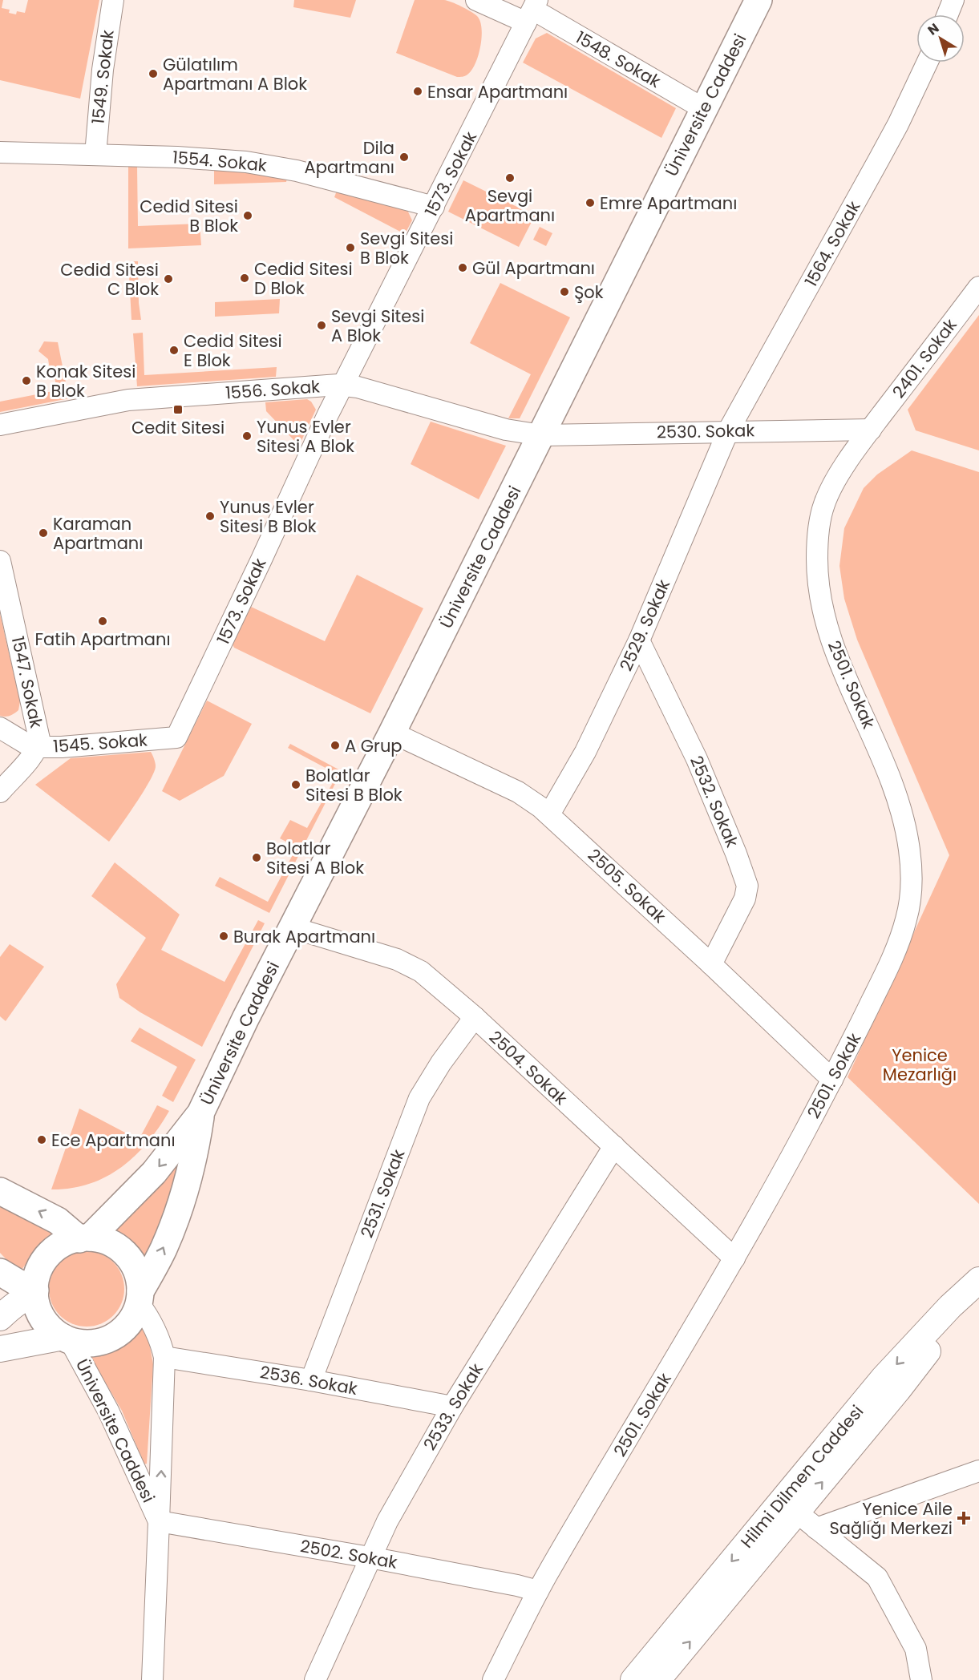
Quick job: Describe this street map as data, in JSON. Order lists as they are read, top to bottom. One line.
{"streets":{"main road":["Üniversite Caddesi"],"street":["1548. Sokak","1549. Sokak","1554. Sokak","1573. Sokak","1564. Sokak","2401. Sokak","1556. Sokak","2530. Sokak","2529. Sokak","1547. Sokak","2501. Sokak","1545. Sokak","2532. Sokak","2505. Sokak","2504. Sokak","2531. Sokak","2536. Sokak","2533. Sokak","Hilmi Dilmen Caddesi","2502. Sokak"]},"crossings":[["1548. Sokak","Üniversite Caddesi"],["1548. Sokak","1573. Sokak"],["1549. Sokak","1554. Sokak"],["Üniversite Caddesi","1556. Sokak"],["Üniversite Caddesi","2530. Sokak"],["Üniversite Caddesi","2505. Sokak"],["Üniversite Caddesi","2504. Sokak"],["Üniversite Caddesi","2536. Sokak"],["Üniversite Caddesi","2502. Sokak"],["1554. Sokak","1573. Sokak"],["1573. Sokak","1556. Sokak"],["1573. Sokak","1545. Sokak"],["1564. Sokak","2530. Sokak"],["1564. Sokak","2529. Sokak"],["2401. Sokak","2530. Sokak"],["2401. Sokak","2501. Sokak"],["1556. Sokak","2530. Sokak"],["2530. Sokak","2529. Sokak"],["2530. Sokak","2501. Sokak"],["2529. Sokak","2532. Sokak"],["2529. Sokak","2505. Sokak"],["1547. Sokak","1545. Sokak"],["2501. Sokak","2505. Sokak"],["2501. Sokak","2504. Sokak"],["2501. Sokak","2502. Sokak"],["2532. Sokak","2505. Sokak"],["2504. Sokak","2531. Sokak"],["2504. Sokak","2533. Sokak"],["2531. Sokak","2536. Sokak"],["2536. Sokak","2533. Sokak"],["2533. Sokak","2502. Sokak"]],"parks":["Yenice Mezarlığı"],"places":{"other":["Gülatılım Apartmanı A Blok","Ensar Apartmanı","Dila Apartmanı","Sevgi Apartmanı","Emre Apartmanı","Cedid Sitesi B Blok","Sevgi Sitesi B Blok","Gül Apartmanı","Cedid Sitesi D Blok","Cedid Sitesi C Blok","Şok","Sevgi Sitesi A Blok","Cedid Sitesi E Blok","Konak Sitesi B Blok","Yunus Evler Sitesi A Blok","Yunus Evler Sitesi B Blok","Karaman Apartmanı","Fatih Apartmanı","A Grup","Bolatlar Sitesi B Blok","Bolatlar Sitesi A Blok","Burak Apartmanı","Ece Apartmanı"],"transit":["Cedit Sitesi"],"health":["Yenice Aile Sağlığı Merkezi"]},"north":"top left"}
